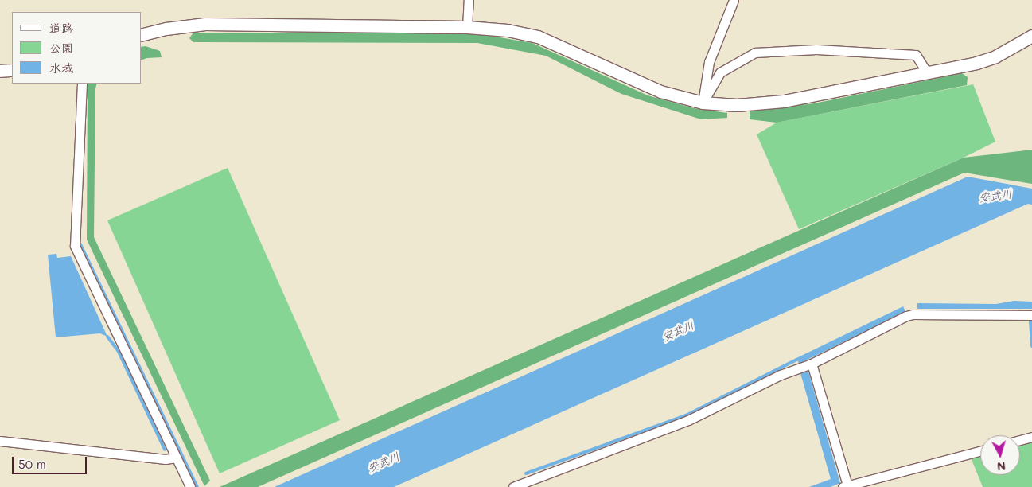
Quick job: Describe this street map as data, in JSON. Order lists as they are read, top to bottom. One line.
{"water":["安武川"],"legend":["道路","公園","水域"],"scale_bar":"50 m","north":"bottom"}
